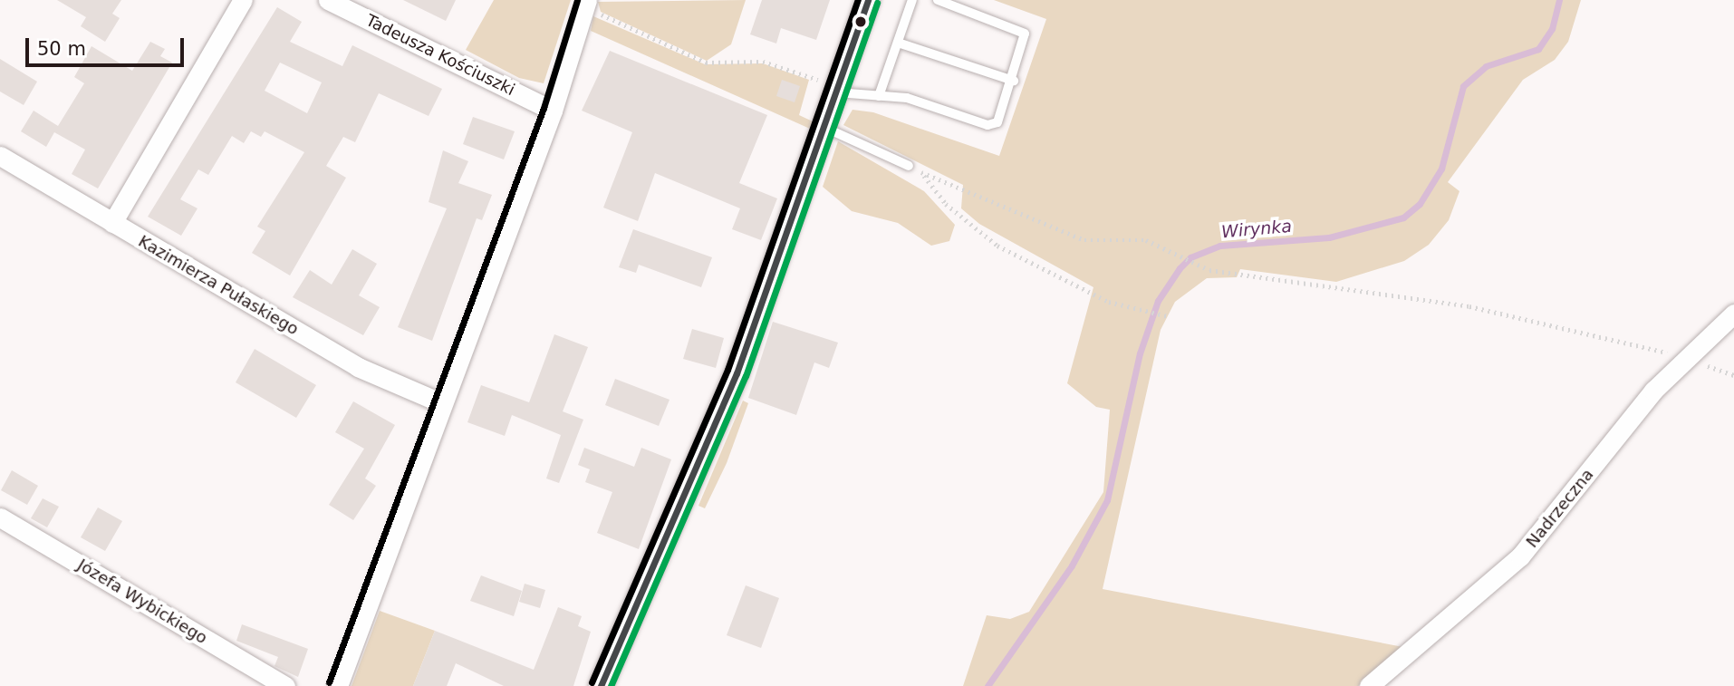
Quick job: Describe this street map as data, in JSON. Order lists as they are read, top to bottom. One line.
{"streets":{"street":["Tadeusza Kościuszki","Kazimierza Pułaskiego","Nadrzeczna","Józefa Wybickiego"]},"water":["Wirynka"],"scale_bar":"50 m"}
